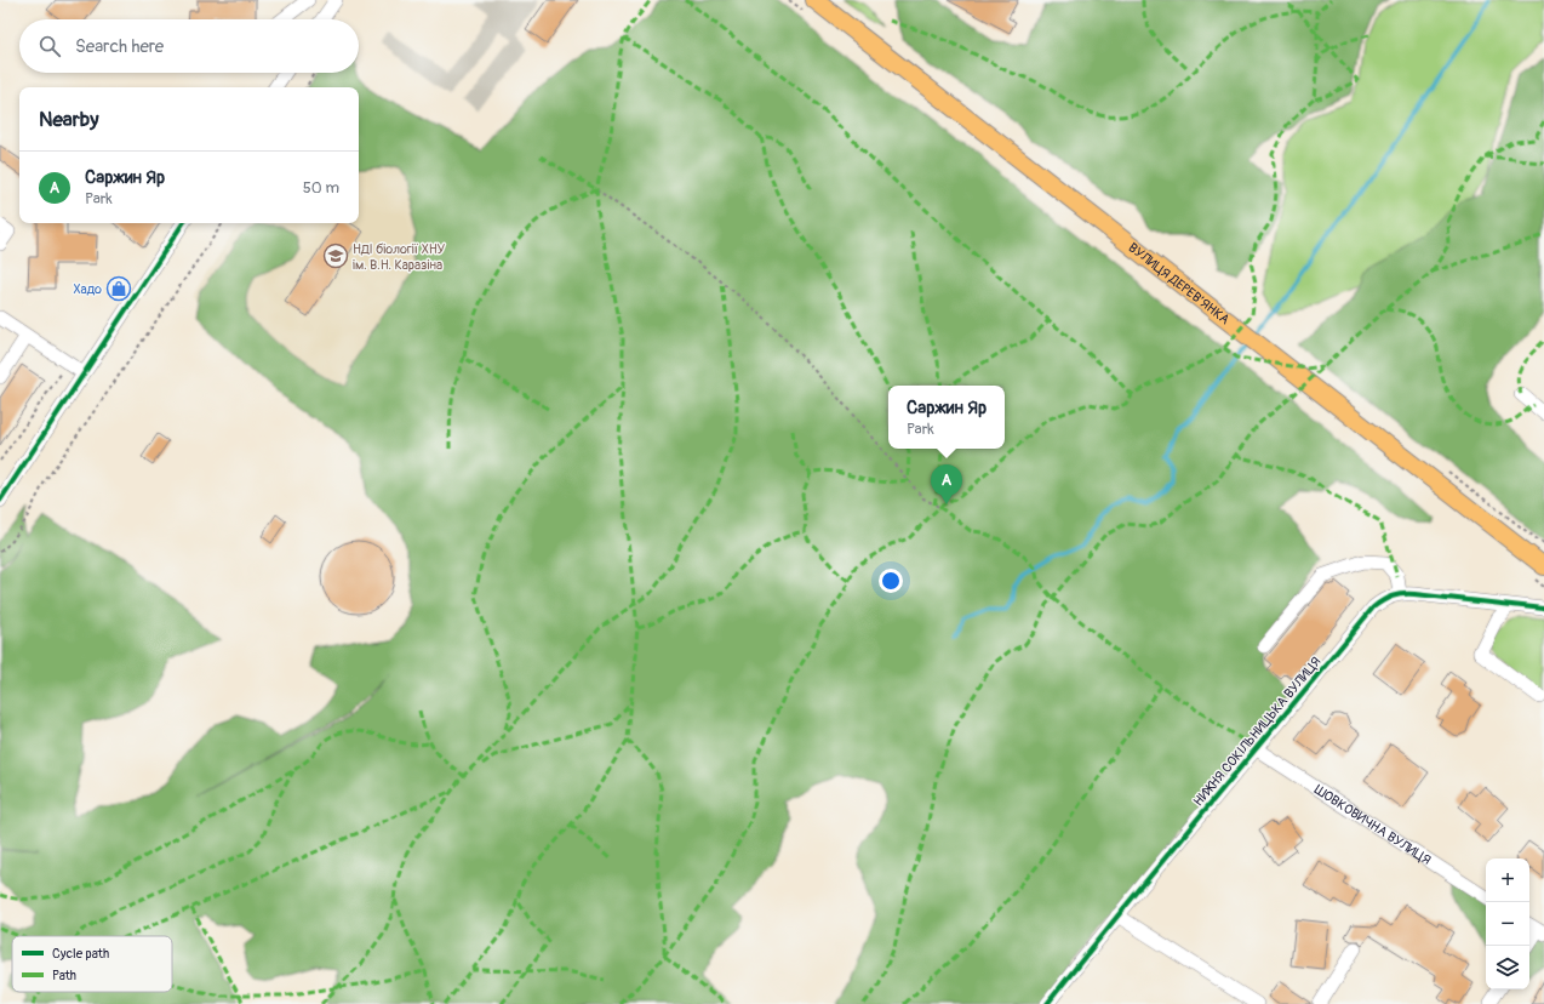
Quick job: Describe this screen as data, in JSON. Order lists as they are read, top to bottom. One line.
{"streets":{"main road":["ВУЛИЦЯ ДЕРЕВ’ЯНКА"],"street":["НИЖНЯ СОКІЛЬНИЦЬКА ВУЛИЦЯ","ШОВКОВИЧНА ВУЛИЦЯ"]},"crossings":[["НИЖНЯ СОКІЛЬНИЦЬКА ВУЛИЦЯ","ШОВКОВИЧНА ВУЛИЦЯ"]],"places":{"school or university":["НДІ біології ХНУ ім. В.Н. Каразіна"],"shop":["Хадо"]},"legend":["Cycle path","Path"],"page":{"search":"Search here","heading":"Nearby","list":[{"mark":"A","name":"Саржин Яр","note":"Park","value":"50 m"}],"popup":["Саржин Яр","Park"],"pins":"A","map_buttons":["+","−"]}}
